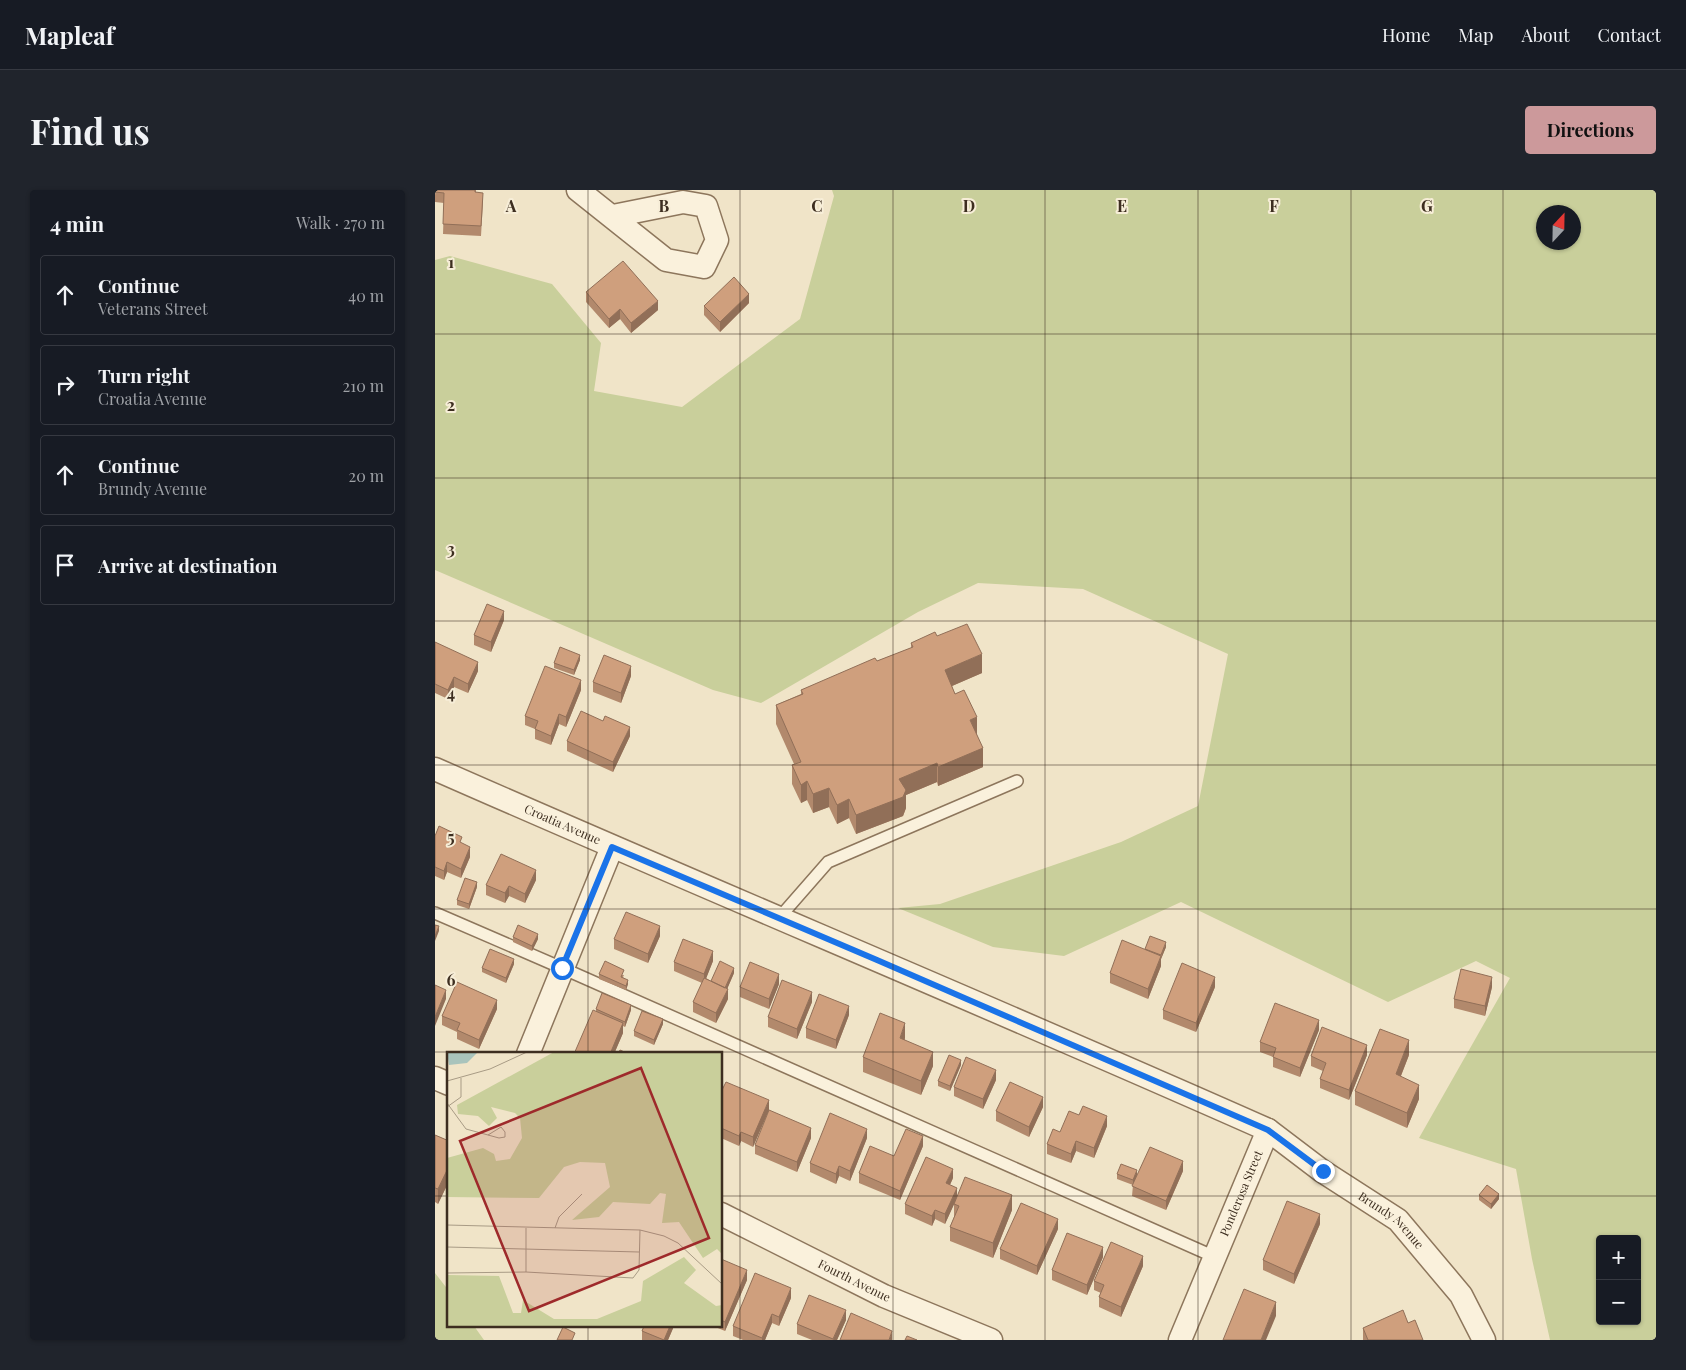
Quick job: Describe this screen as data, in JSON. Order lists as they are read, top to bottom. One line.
{"streets":{"street":["Croatia Avenue","Ponderosa Street","Brundy Avenue","Fourth Avenue"]},"crossings":[["Croatia Avenue","Ponderosa Street"],["Croatia Avenue","Brundy Avenue"],["Ponderosa Street","Brundy Avenue"]],"north":"top","page":{"header":"Mapleaf","nav":["Home","Map","About","Contact"],"buttons":"Directions","title":"Find us","heading":["4 min","Walk · 270 m"],"list":[["Continue","Veterans Street","40 m"],["Turn right","Croatia Avenue","210 m"],["Continue","Brundy Avenue","20 m"],"Arrive at destination"],"map_buttons":["+","−"]},"grid":{"columns":["A","B","C","D","E","F","G"],"rows":["1","2","3","4","5","6"]}}
